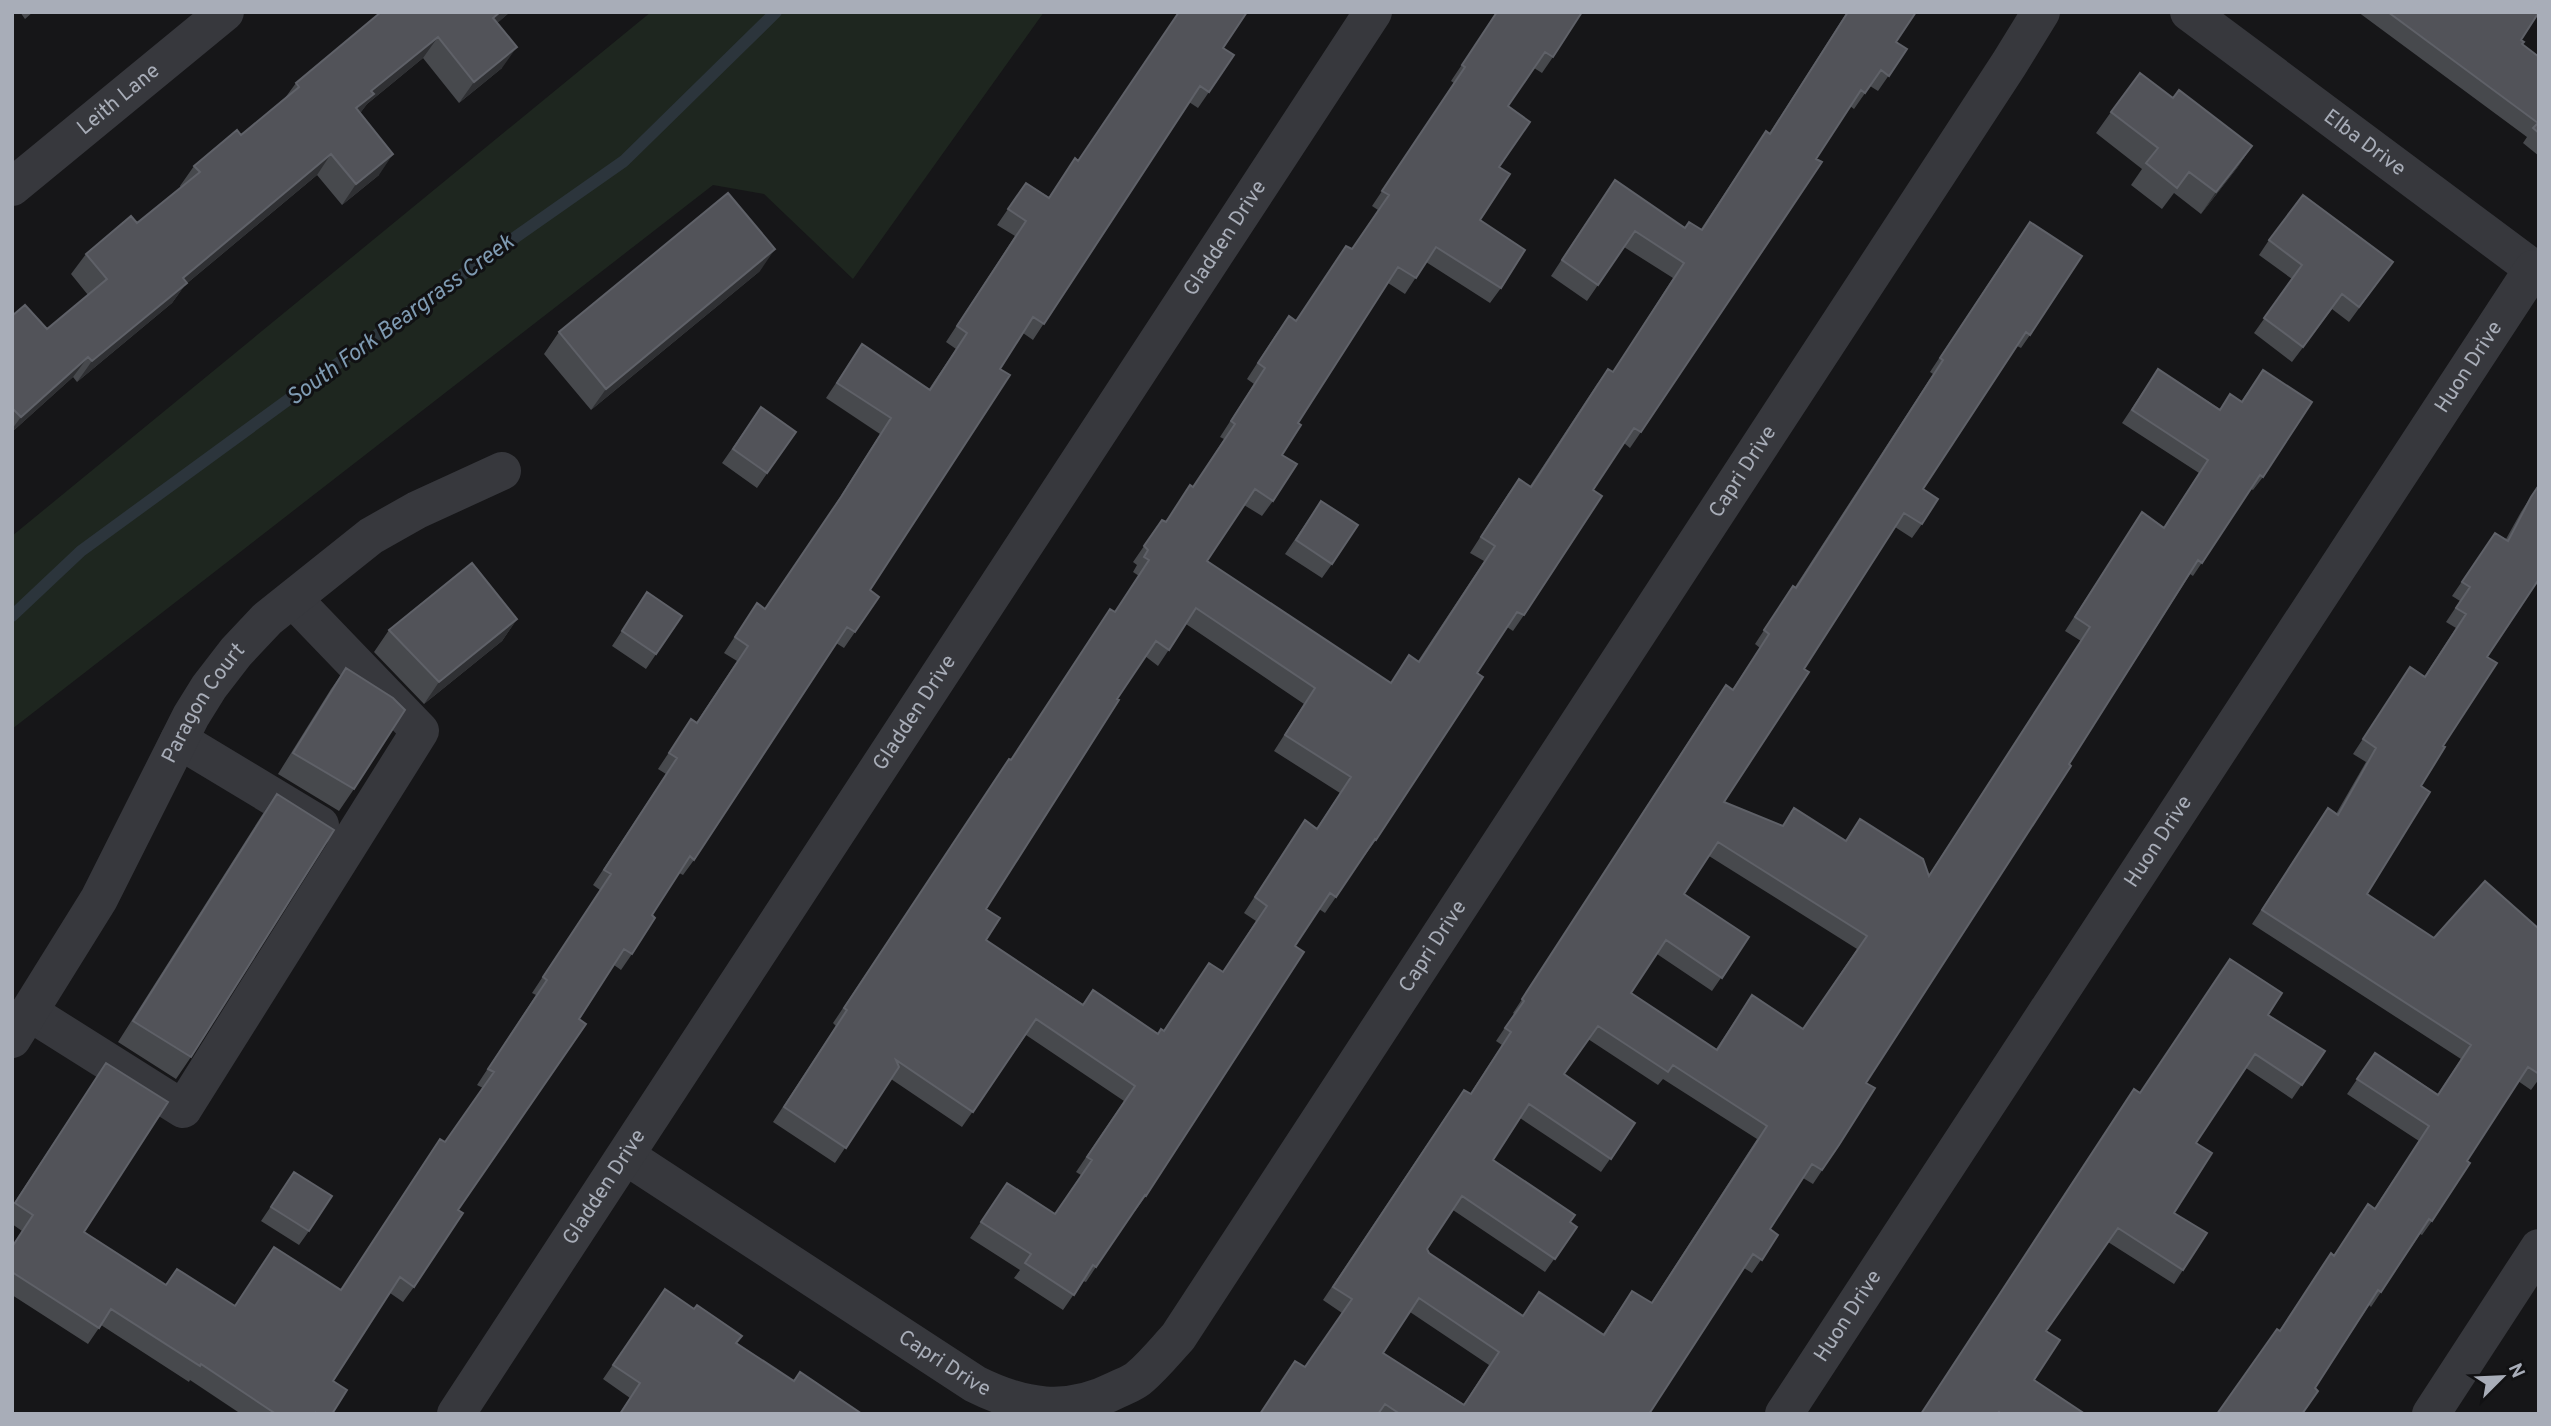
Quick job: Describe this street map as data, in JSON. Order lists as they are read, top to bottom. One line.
{"streets":{"street":["Leith Lane","Elba Drive","Gladden Drive","Huon Drive","Capri Drive","Paragon Court"]},"crossings":[["Elba Drive","Huon Drive"],["Gladden Drive","Capri Drive"]],"water":["South Fork Beargrass Creek"],"north":"top right"}
